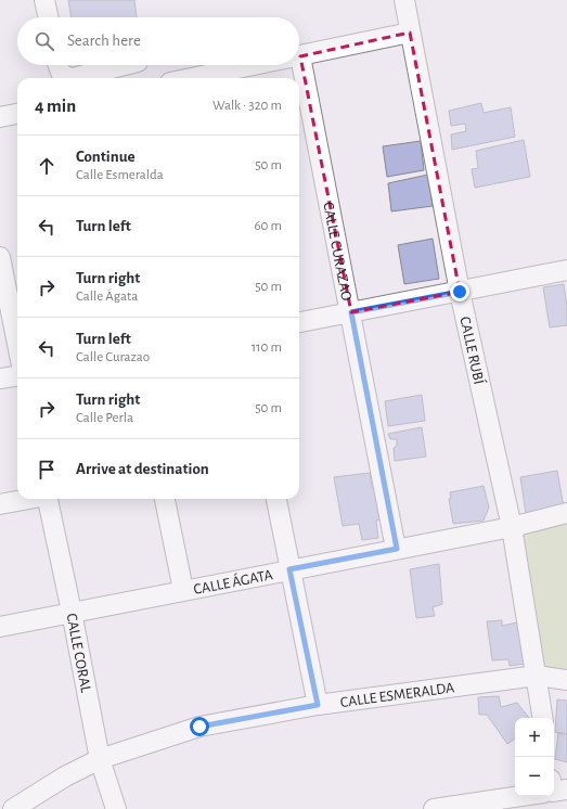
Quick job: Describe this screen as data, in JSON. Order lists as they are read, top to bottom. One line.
{"streets":{"street":["CALLE CURAZAO","CALLE RUBÍ","CALLE ÁGATA","CALLE CORAL","CALLE ESMERALDA"]},"crossings":[["CALLE CURAZAO","CALLE ÁGATA"],["CALLE RUBÍ","CALLE ÁGATA"],["CALLE RUBÍ","CALLE ESMERALDA"],["CALLE ÁGATA","CALLE CORAL"],["CALLE CORAL","CALLE ESMERALDA"]],"page":{"search":"Search here","heading":["4 min","Walk · 320 m"],"list":[["Continue","Calle Esmeralda","50 m"],["Turn left","60 m"],["Turn right","Calle Ágata","50 m"],["Turn left","Calle Curazao","110 m"],["Turn right","Calle Perla","50 m"],"Arrive at destination"],"map_buttons":["+","−"]}}
